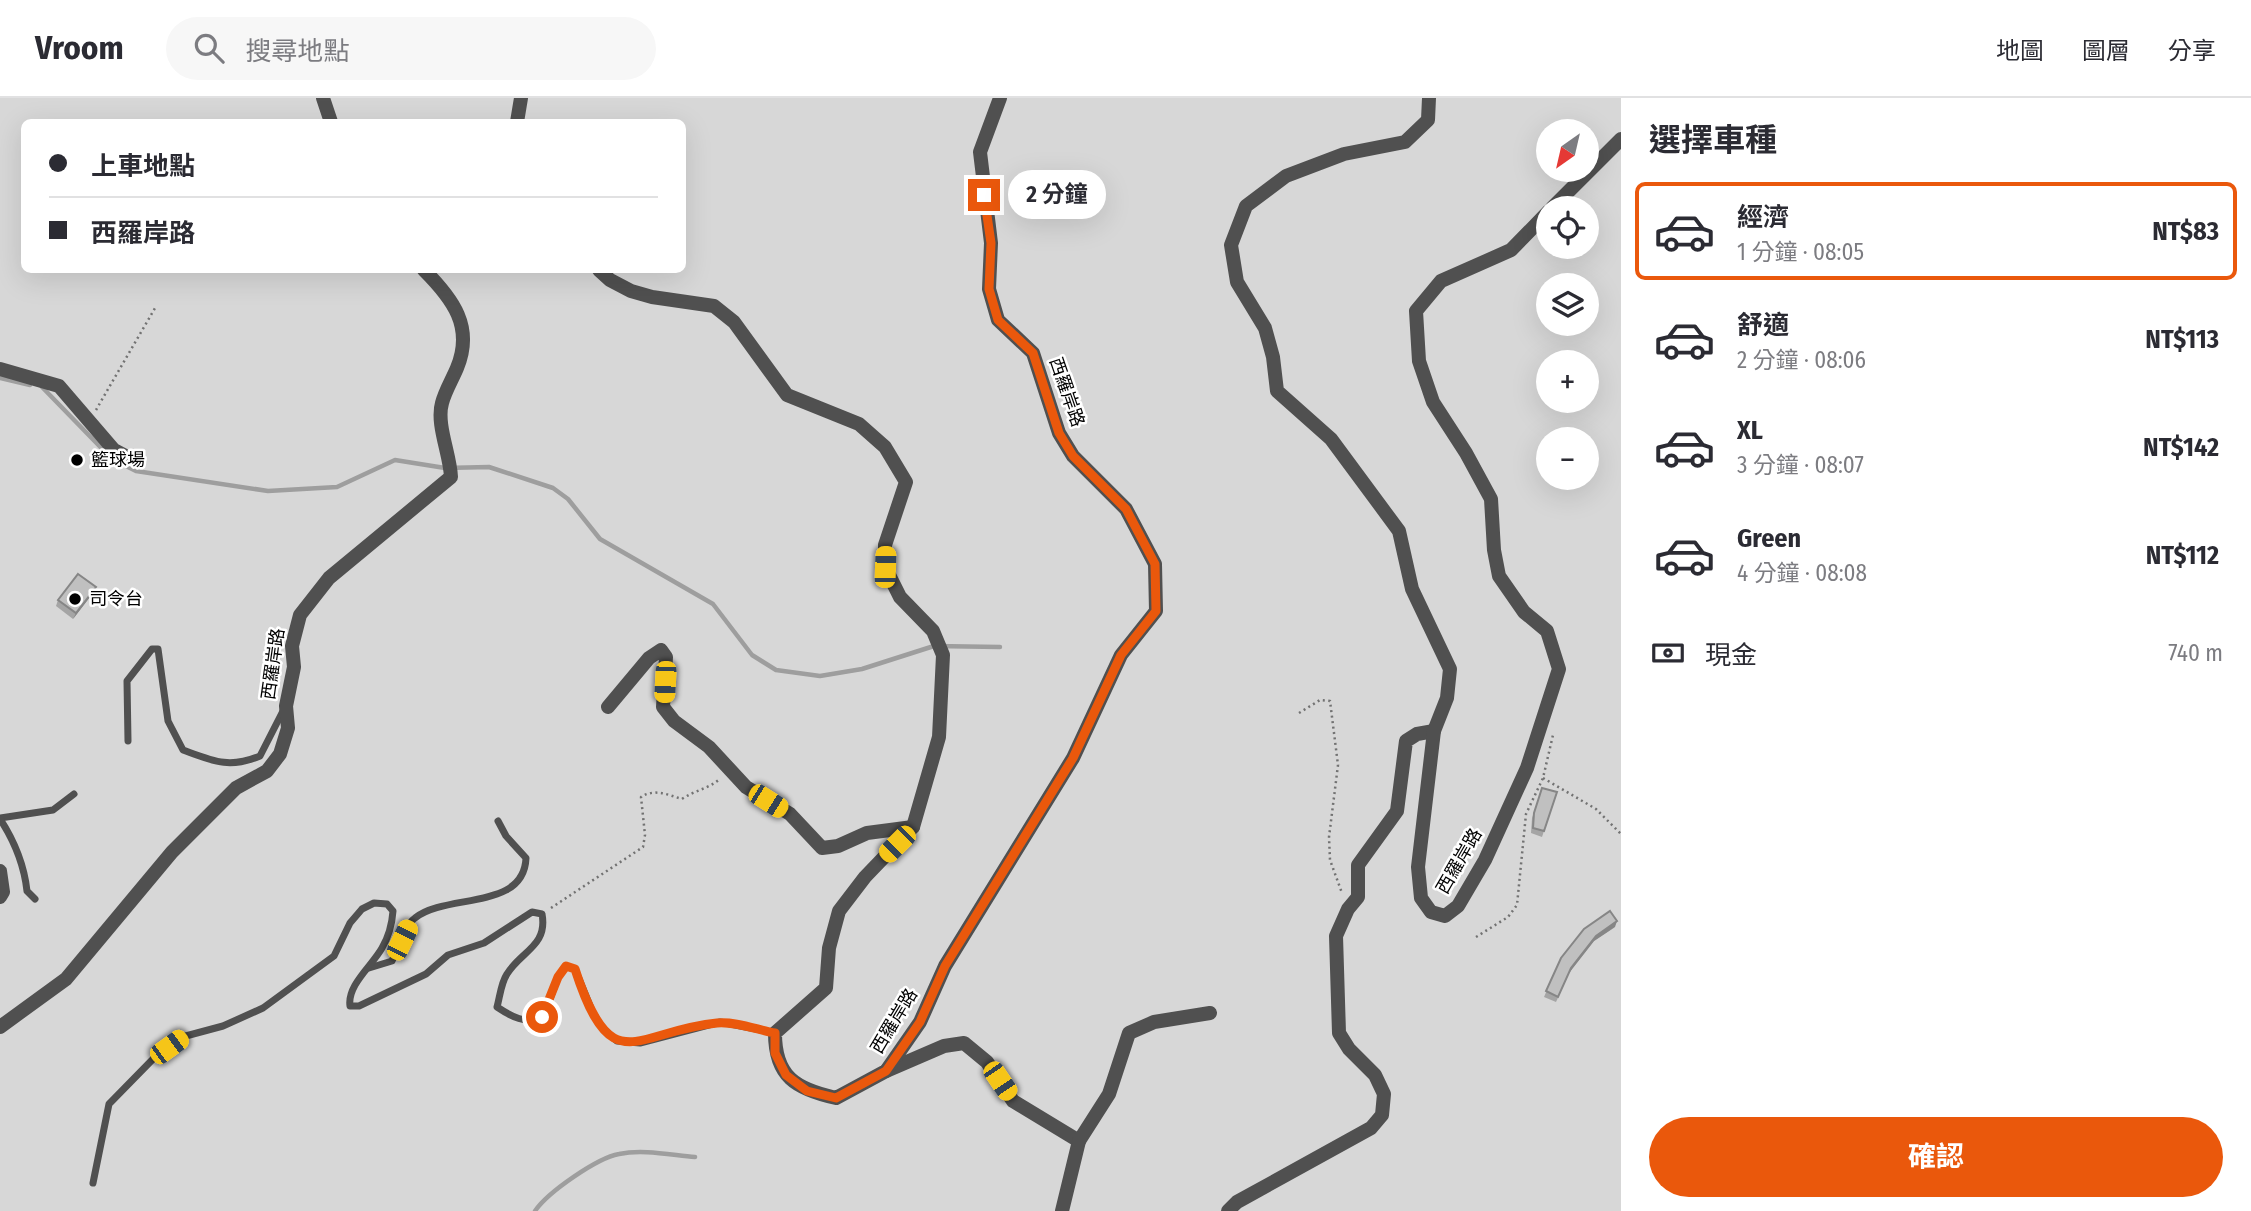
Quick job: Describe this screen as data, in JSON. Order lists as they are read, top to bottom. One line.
{"streets":{"street":["西羅岸路"]},"places":["籃球場","司令台"],"north":"bottom left","page":{"header":"Vroom","search":"搜尋地點","nav":["地圖","圖層","分享"],"heading":"選擇車種","map_buttons":["+","−"],"banner":["上車地點","西羅岸路"],"bubble":"2 分鐘","list":[{"name":"經濟","note":"1 分鐘 · 08:05","value":"NT$83"},{"name":"舒適","note":"2 分鐘 · 08:06","value":"NT$113"},{"name":"XL","note":"3 分鐘 · 08:07","value":"NT$142"},{"name":"Green","note":"4 分鐘 · 08:08","value":"NT$112"}],"pay":["現金","740 m"],"buttons":"確認"}}
